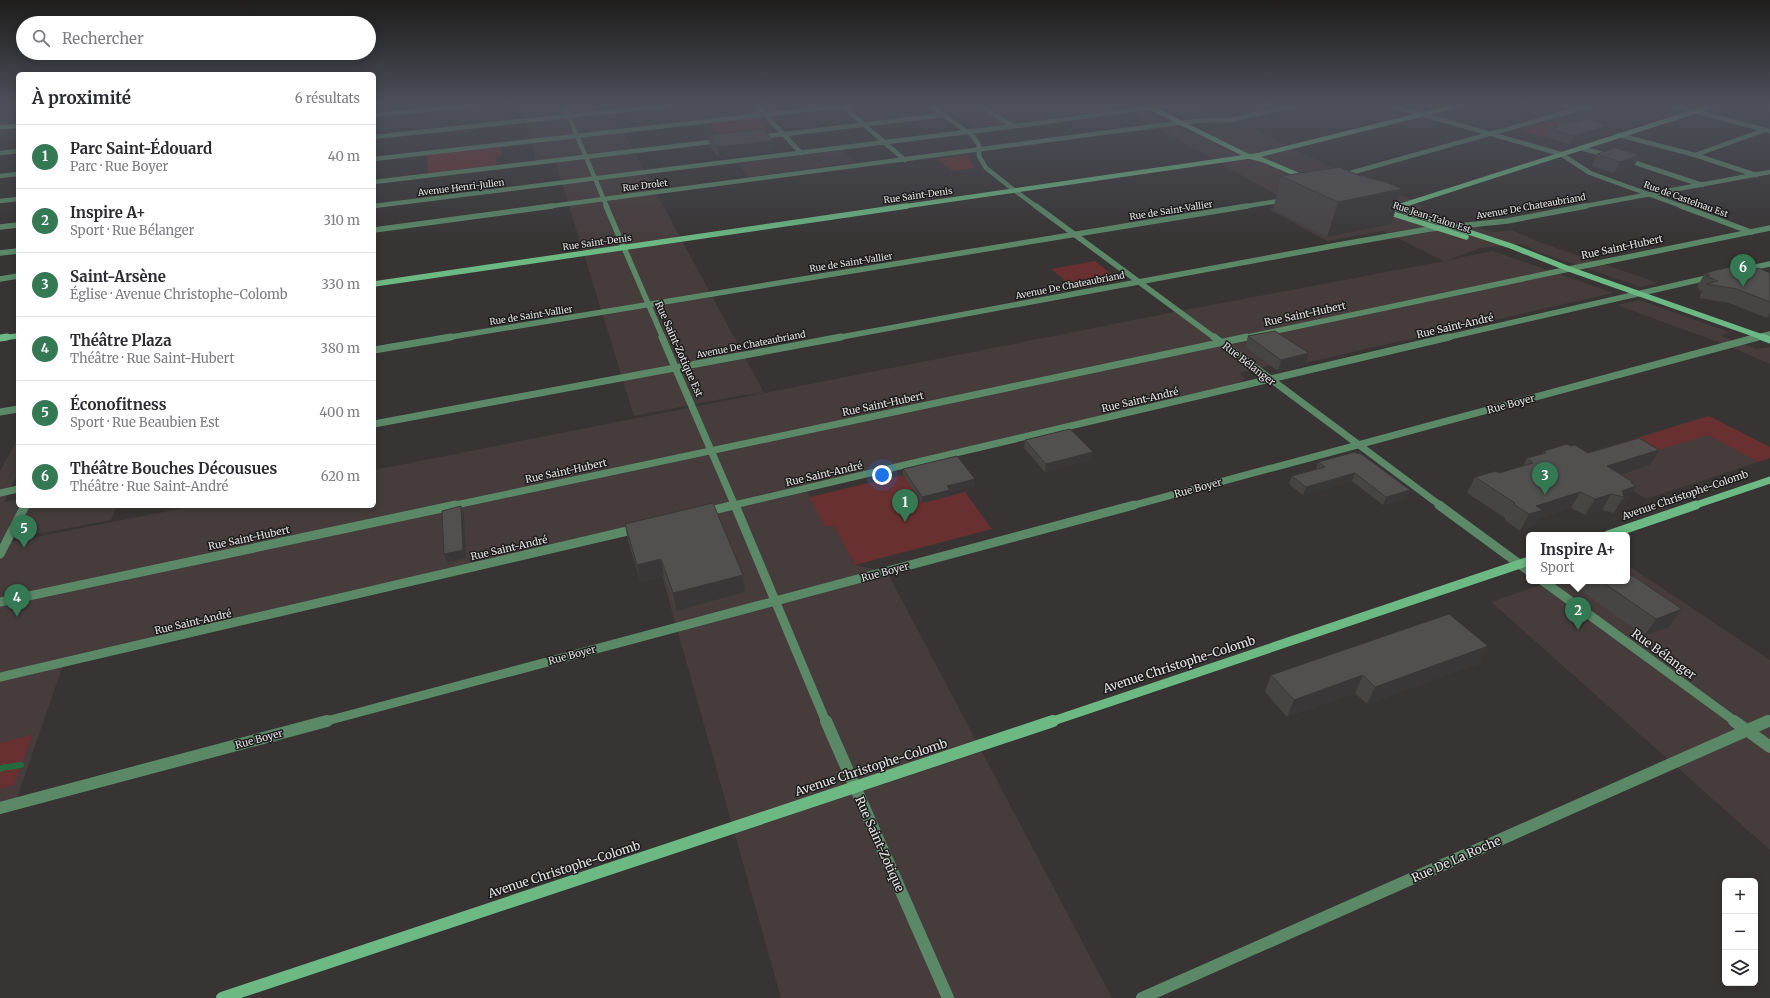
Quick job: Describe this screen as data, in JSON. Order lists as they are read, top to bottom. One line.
{"streets":{"main road":["Rue Saint-Denis","Rue Jean-Talon Est","Avenue Christophe-Colomb"],"street":["Rue Drolet","Avenue Henri-Julien","Rue de Castelnau Est","Avenue De Chateaubriand","Rue de Saint-Vallier","Rue Saint-Hubert","Rue Saint-André","Rue Saint-Zotique Est","Rue Bélanger","Rue Boyer","Rue Saint-Zotique","Rue De La Roche"]},"crossings":[["Rue Drolet","Rue Saint-Zotique Est"],["Avenue Henri-Julien","Rue Saint-Zotique Est"],["Rue Saint-Denis","Rue Saint-Zotique Est"],["Rue Saint-Denis","Rue Bélanger"],["Rue de Castelnau Est","Avenue De Chateaubriand"],["Rue de Castelnau Est","Rue Saint-Hubert"],["Avenue De Chateaubriand","Rue Jean-Talon Est"],["Avenue De Chateaubriand","Rue Saint-Zotique Est"],["Avenue De Chateaubriand","Rue Bélanger"],["Rue de Saint-Vallier","Rue Saint-Zotique Est"],["Rue de Saint-Vallier","Rue Bélanger"],["Rue Jean-Talon Est","Rue Saint-Hubert"],["Rue Jean-Talon Est","Rue Saint-André"],["Rue Jean-Talon Est","Rue Boyer"],["Rue Saint-Hubert","Rue Saint-Zotique Est"],["Rue Saint-Hubert","Rue Bélanger"],["Rue Saint-André","Rue Saint-Zotique Est"],["Rue Saint-André","Rue Bélanger"],["Rue Saint-Zotique Est","Rue Boyer"],["Rue Saint-Zotique Est","Rue Saint-Zotique"],["Rue Bélanger","Rue Boyer"],["Rue Bélanger","Avenue Christophe-Colomb"],["Rue Bélanger","Rue De La Roche"],["Rue Boyer","Rue Saint-Zotique"],["Avenue Christophe-Colomb","Rue Saint-Zotique"]],"page":{"search":"Rechercher","heading":["À proximité","6 résultats"],"list":[{"mark":"1","name":"Parc Saint-Édouard","note":"Parc · Rue Boyer","value":"40 m"},{"mark":"2","name":"Inspire A+","note":"Sport · Rue Bélanger","value":"310 m"},{"mark":"3","name":"Saint-Arsène","note":"Église · Avenue Christophe-Colomb","value":"330 m"},{"mark":"4","name":"Théâtre Plaza","note":"Théâtre · Rue Saint-Hubert","value":"380 m"},{"mark":"5","name":"Éconofitness","note":"Sport · Rue Beaubien Est","value":"400 m"},{"mark":"6","name":"Théâtre Bouches Décousues","note":"Théâtre · Rue Saint-André","value":"620 m"}],"pins":["6","3","1","5","4","2"],"popup":["Inspire A+","Sport"],"map_buttons":["+","−"]}}
